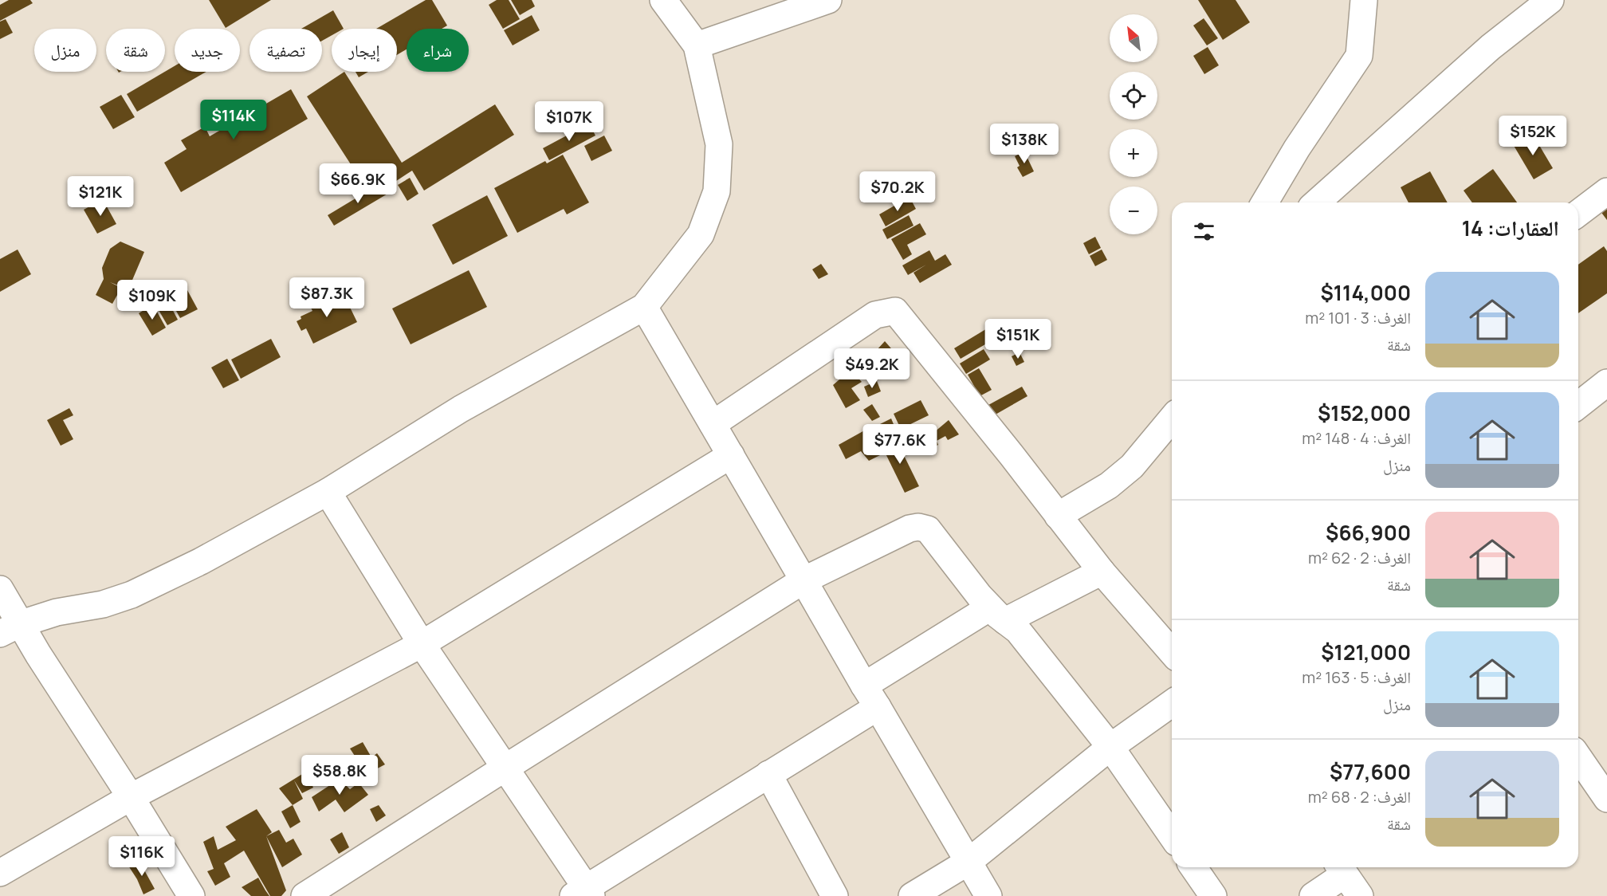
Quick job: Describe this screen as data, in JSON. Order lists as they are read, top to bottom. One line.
{"north":"top left","page":{"map_buttons":["+","−"],"chip":["شراء","إيجار","تصفية","جديد","شقة","منزل"],"price":["$114K","$107K","$152K","$138K","$66.9K","$70.2K","$121K","$87.3K","$109K","$151K","$49.2K","$77.6K","$58.8K","$116K"],"heading":"العقارات: 14","list":[{"name":"$114,000","note":"الغرف: 3 · 101 m² · شقة"},{"name":"$152,000","note":"الغرف: 4 · 148 m² · منزل"},{"name":"$66,900","note":"الغرف: 2 · 62 m² · شقة"},{"name":"$121,000","note":"الغرف: 5 · 163 m² · منزل"},{"name":"$77,600","note":"الغرف: 2 · 68 m² · شقة"}]}}
